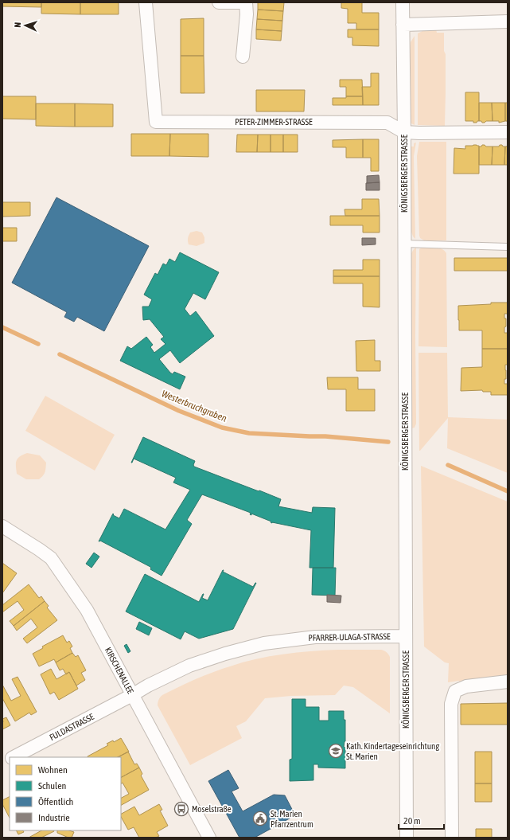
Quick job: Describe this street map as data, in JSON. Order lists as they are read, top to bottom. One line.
{"streets":{"street":["PETER-ZIMMER-STRASSE","KÖNIGSBERGER STRASSE","PFARRER-ULAGA-STRASSE","KIRSCHENALLEE","FULDASTRASSE"]},"crossings":[["PETER-ZIMMER-STRASSE","KÖNIGSBERGER STRASSE"],["KÖNIGSBERGER STRASSE","PFARRER-ULAGA-STRASSE"],["PFARRER-ULAGA-STRASSE","KIRSCHENALLEE"],["PFARRER-ULAGA-STRASSE","FULDASTRASSE"],["KIRSCHENALLEE","FULDASTRASSE"]],"water":["Westerbruchgraben"],"places":{"school or university":["Kath. Kindertageseinrichtung St. Marien"],"bus stop":["Moselstraße"],"public building":["St. Marien Pfarrzentrum"]},"legend":["Wohnen","Schulen","Öffentlich","Industrie"],"scale_bar":"20 m","north":"left"}
